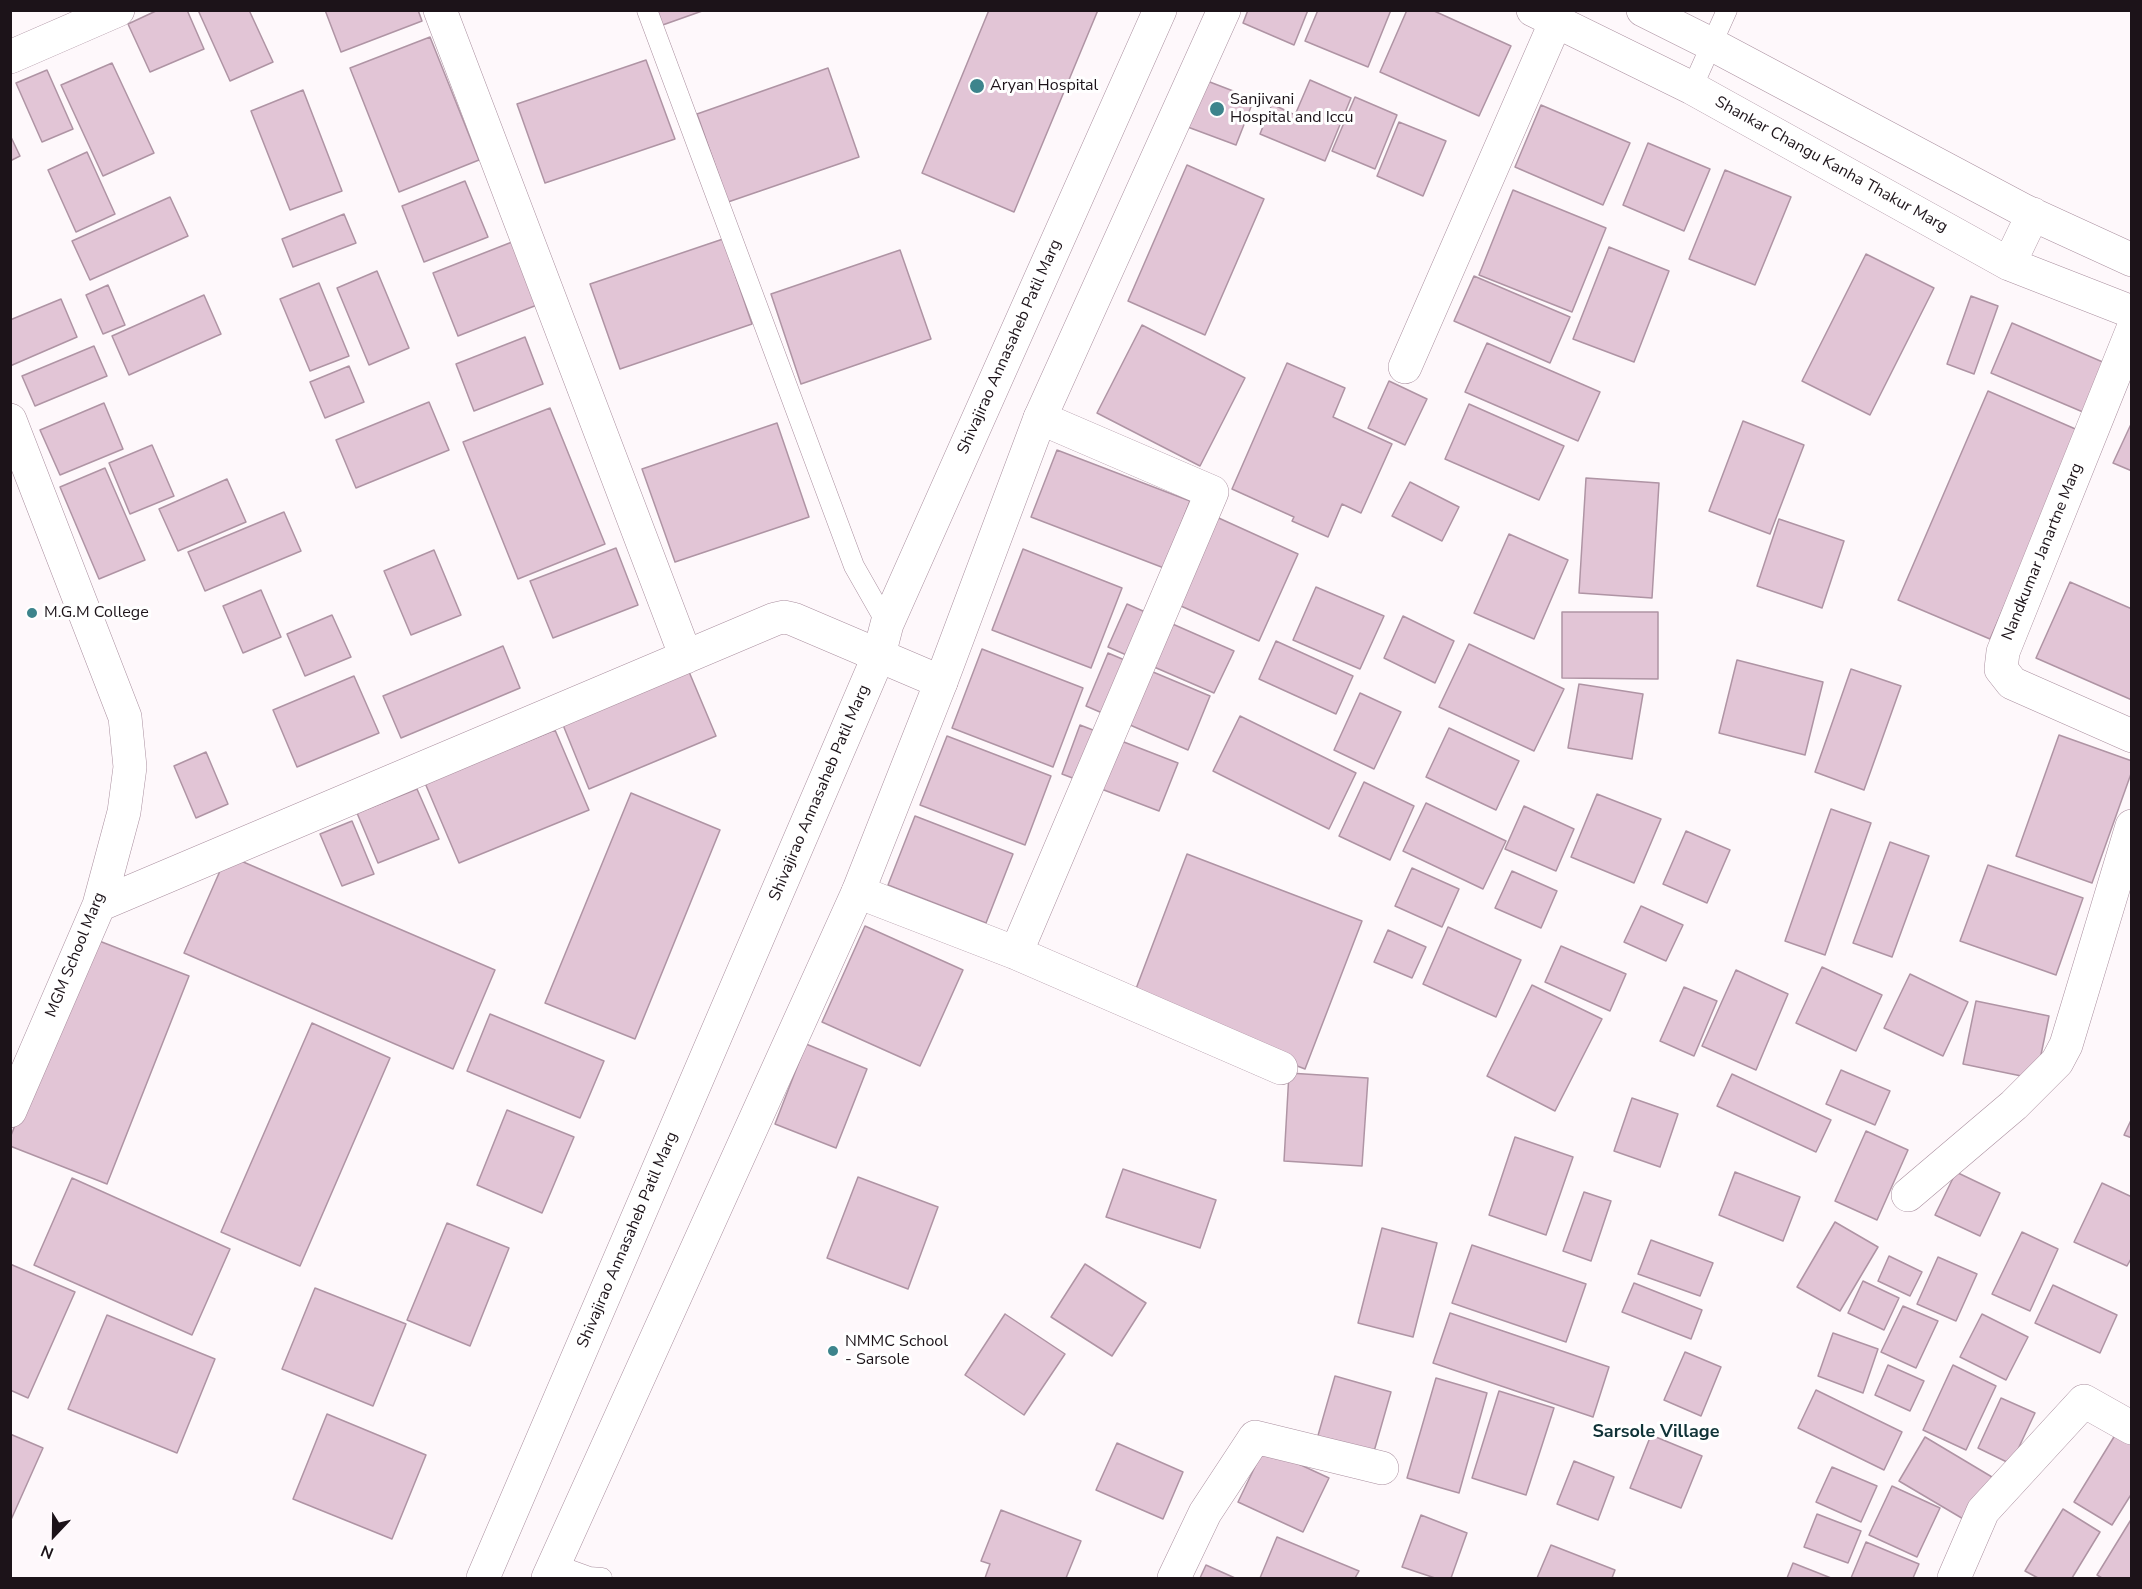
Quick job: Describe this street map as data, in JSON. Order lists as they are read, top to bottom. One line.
{"streets":{"street":["Shankar Changu Kanha Thakur Marg","Shivajirao Annasaheb Patil Marg","Nandkumar Janartne Marg","MGM School Marg"]},"districts":["Sarsole Village"],"places":["Aryan Hospital","Sanjivani Hospital and Iccu","M.G.M College","NMMC School - Sarsole"],"north":"bottom"}
